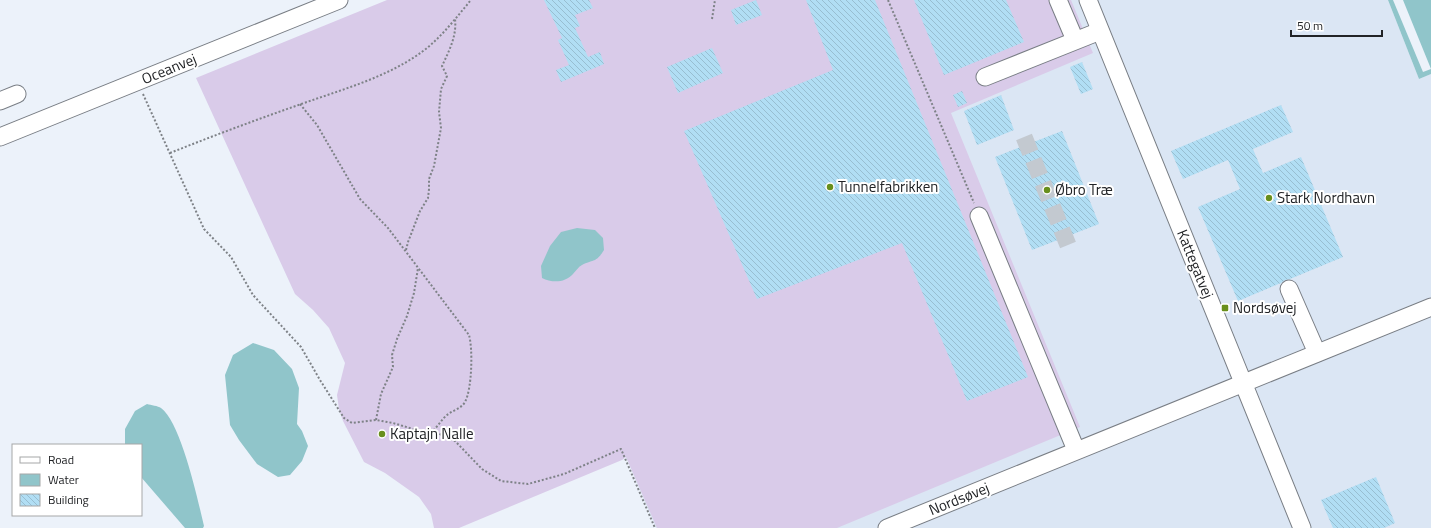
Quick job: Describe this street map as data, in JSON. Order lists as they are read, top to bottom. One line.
{"streets":{"street":["Oceanvej","Kattegatvej","Nordsøvej"]},"crossings":[["Kattegatvej","Nordsøvej"]],"places":{"other":["Tunnelfabrikken","Øbro Træ","Stark Nordhavn","Kaptajn Nalle"],"transit":["Nordsøvej"]},"legend":["Road","Water","Building"],"scale_bar":"50 m"}
